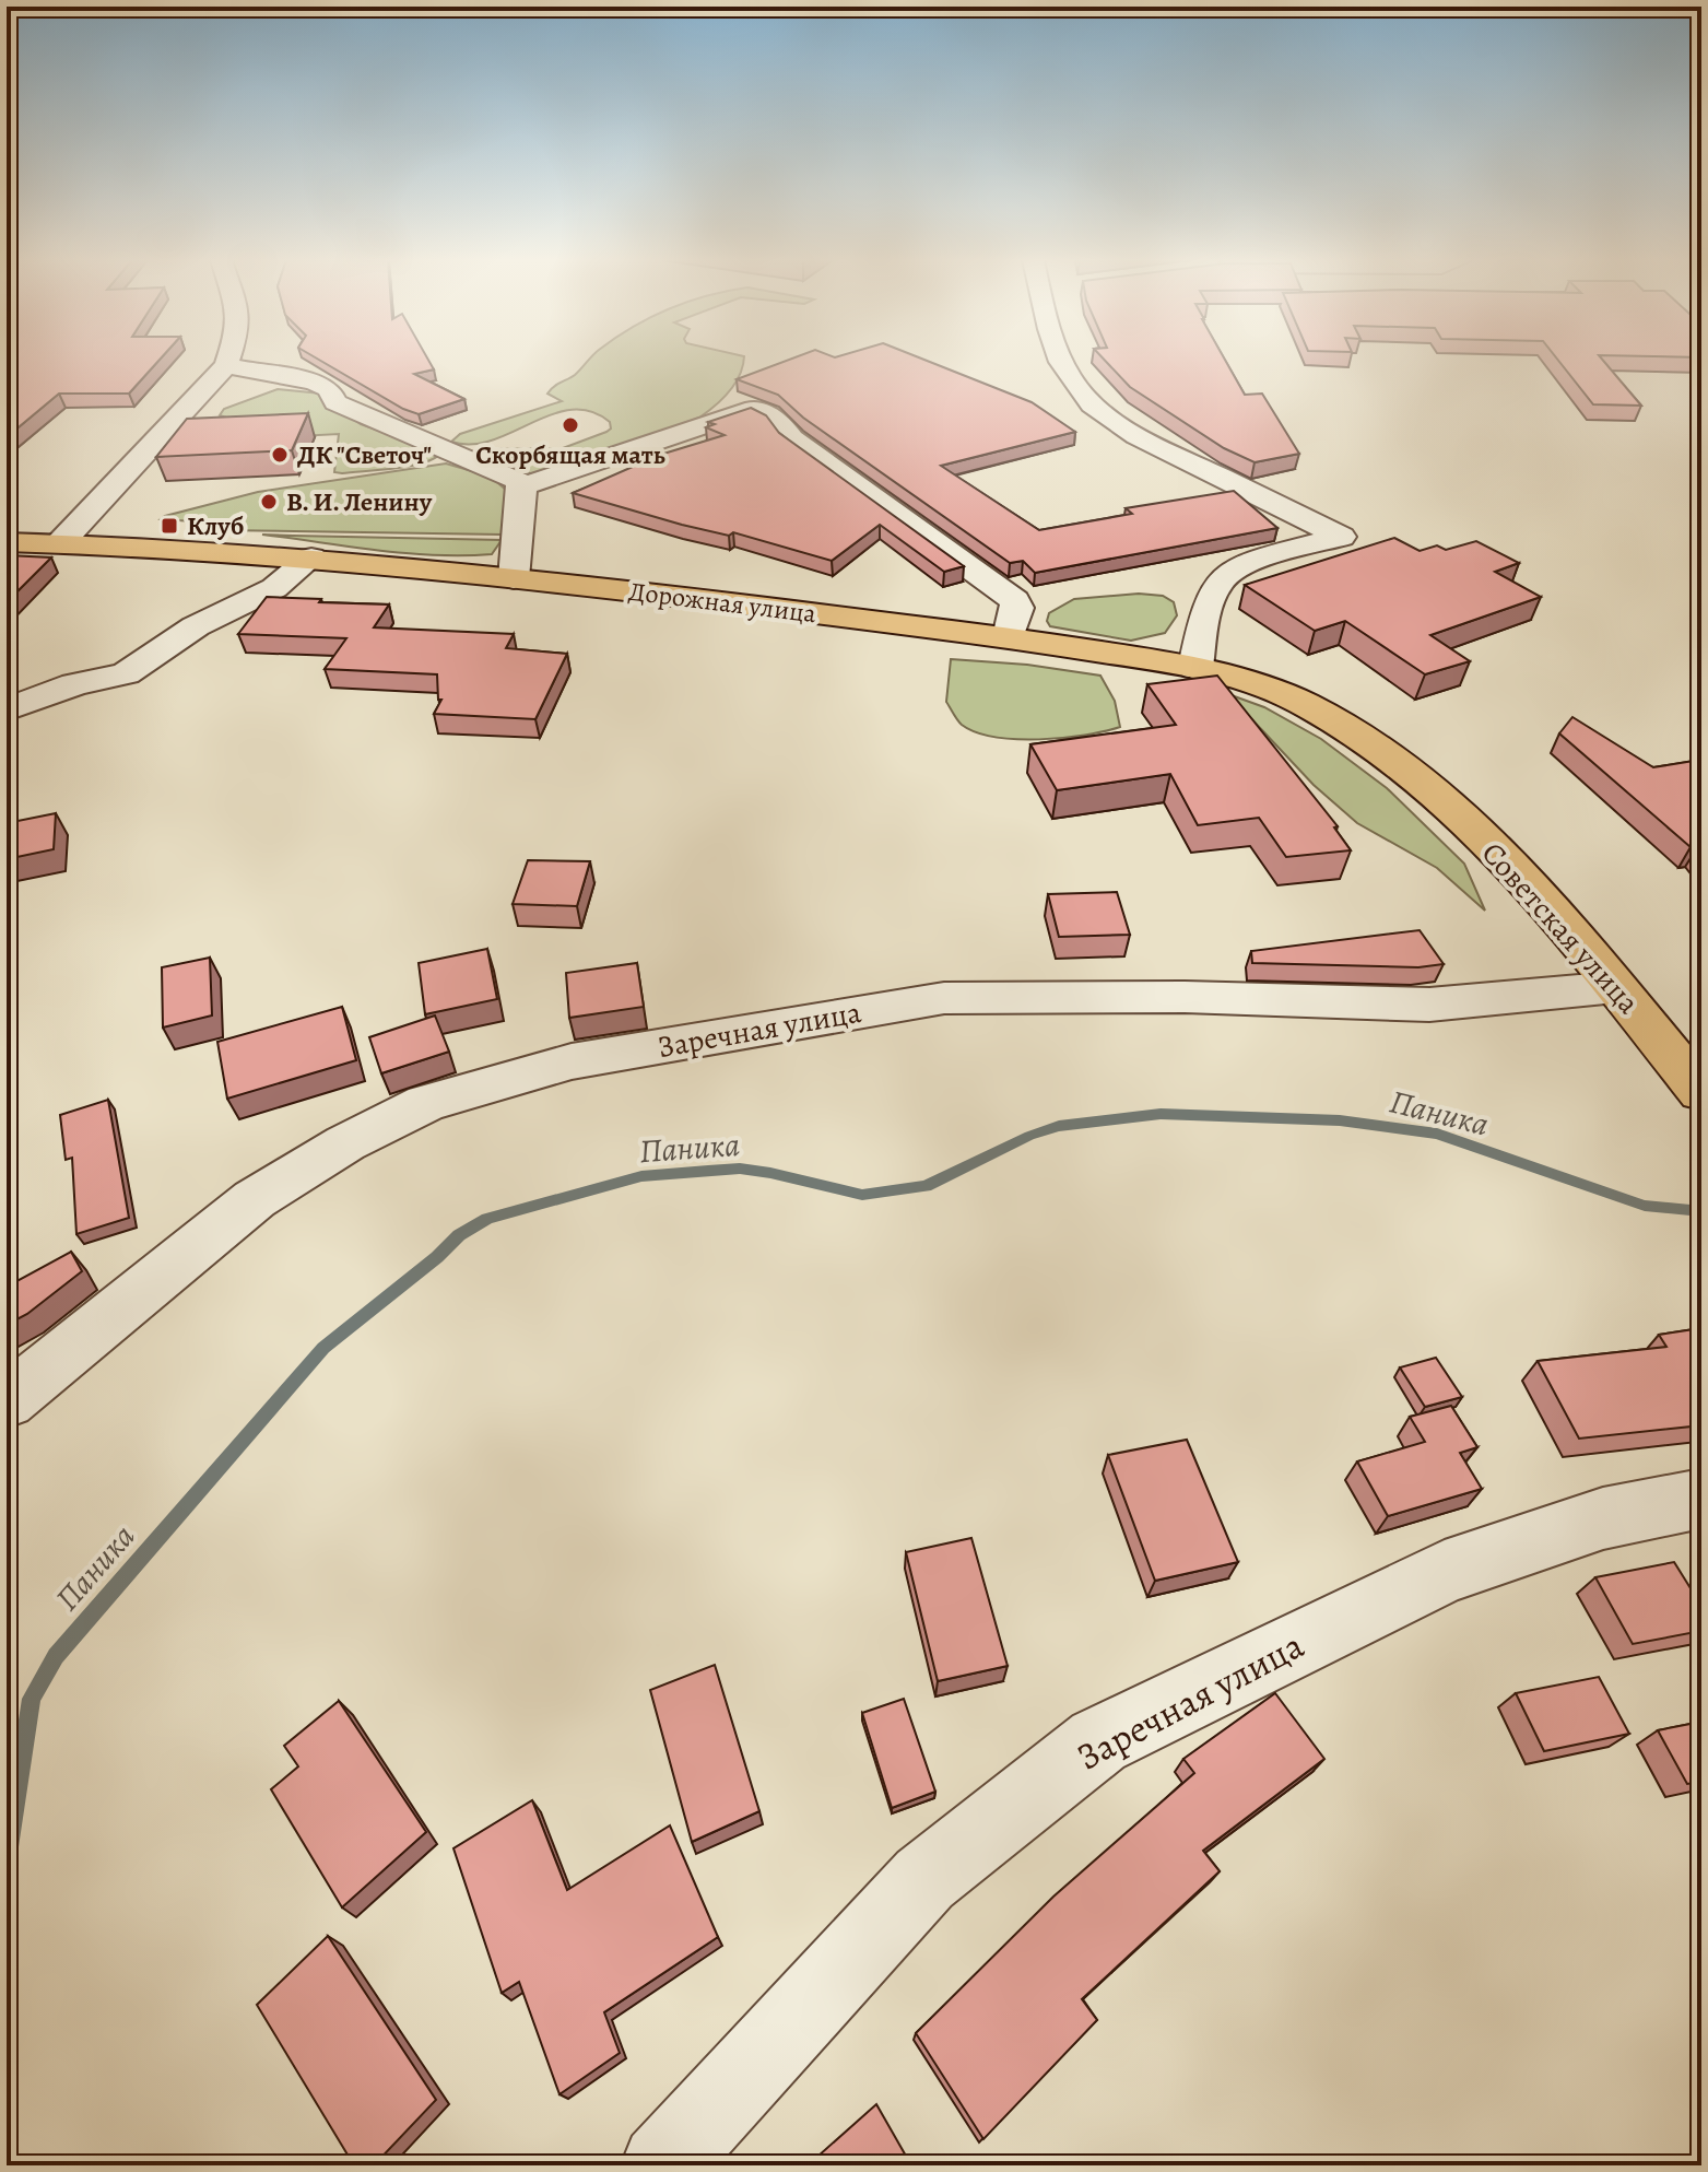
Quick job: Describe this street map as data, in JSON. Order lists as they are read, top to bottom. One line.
{"streets":{"main road":["Дорожная улица","Советская улица"],"street":["Заречная улица"]},"crossings":[["Дорожная улица","Советская улица"],["Советская улица","Заречная улица"]],"water":["Паника"],"places":{"other":["Скорбящая мать","ДК \"Светоч\"","В. И. Ленину"],"transit":["Клуб"]}}
